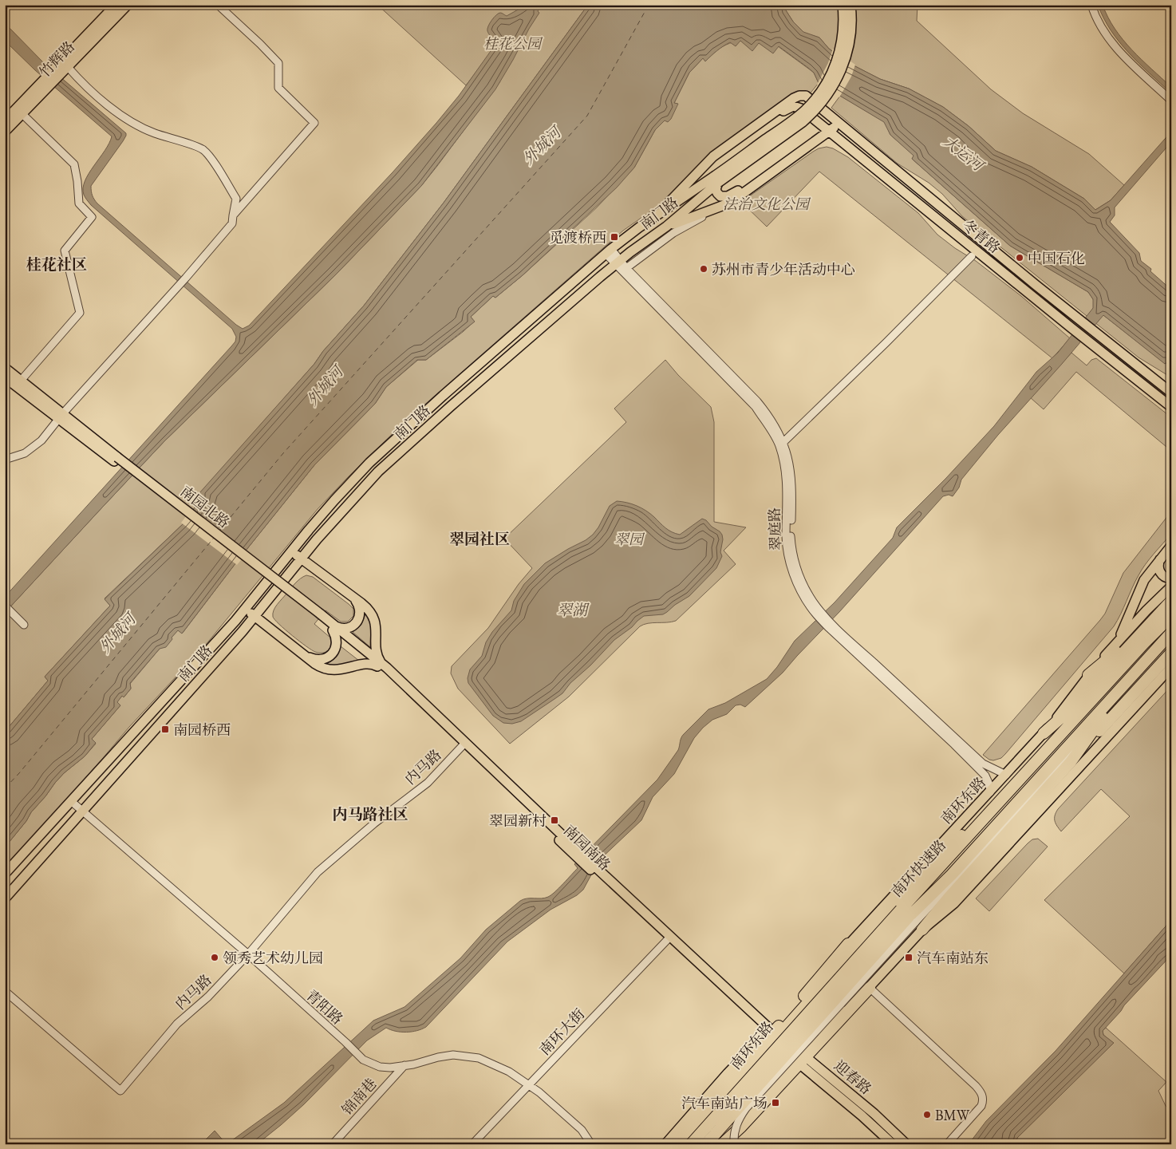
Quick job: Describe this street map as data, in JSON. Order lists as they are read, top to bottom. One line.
{"streets":{"highway":["南环快速路"],"main road":["竹辉路","南门路","冬青路","南园北路","南环东路","南园南路","迎春路"],"street":["翠庭路","内马路","青阳路","南环大街","锦南巷"]},"crossings":[["南门路","冬青路"],["南门路","翠庭路"],["南门路","青阳路"],["南园北路","南园南路"],["翠庭路","南环东路"],["内马路","南园南路"],["内马路","青阳路"],["南环东路","南园南路"],["南环东路","迎春路"],["南园南路","南环大街"],["南园南路","迎春路"],["青阳路","南环大街"],["青阳路","锦南巷"]],"districts":["桂花社区","翠园社区","内马路社区"],"water":["外城河","大运河","翠湖"],"parks":["桂花公园","法治文化公园","翠园"],"places":{"transit":["觅渡桥西","南园桥西","翠园新村","汽车南站东","汽车南站广场"],"other":["中国石化","苏州市青少年活动中心","领秀艺术幼儿园","BMW"]}}
